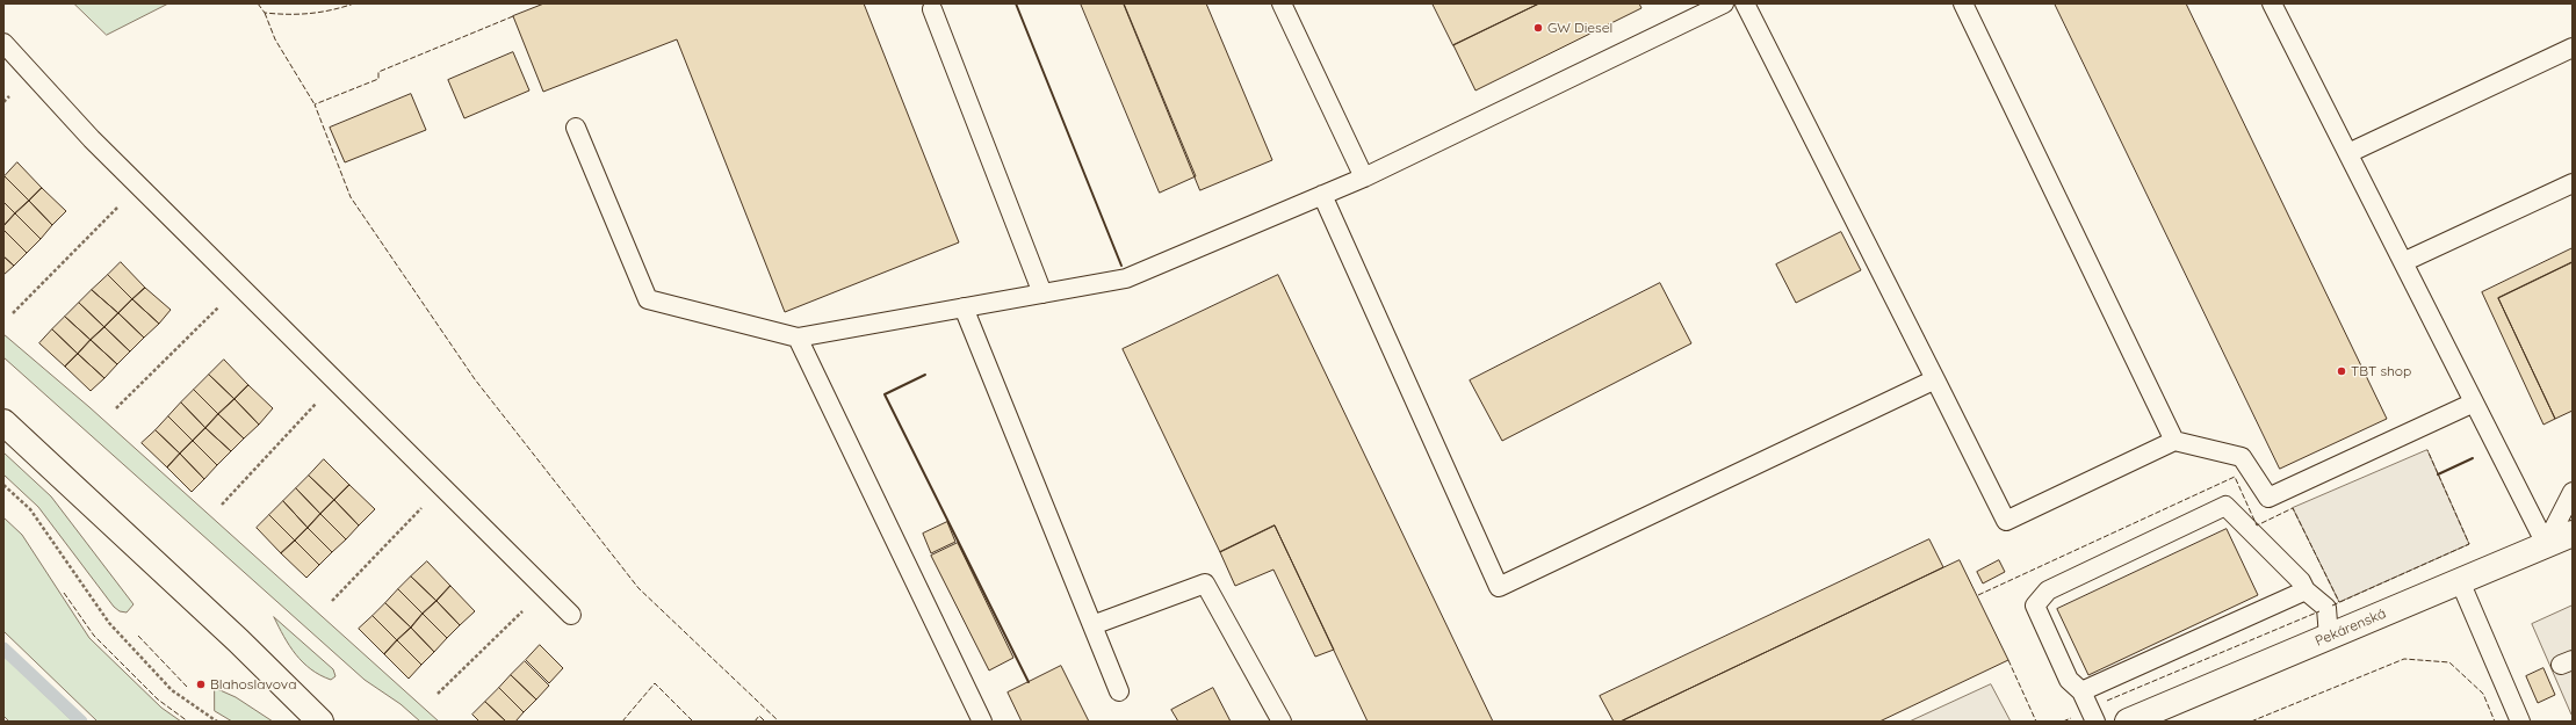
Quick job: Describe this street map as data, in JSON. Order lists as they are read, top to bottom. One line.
{"streets":{"street":["Pekárenská"]},"places":["GW Diesel","TBT shop","Blahoslavova"]}
